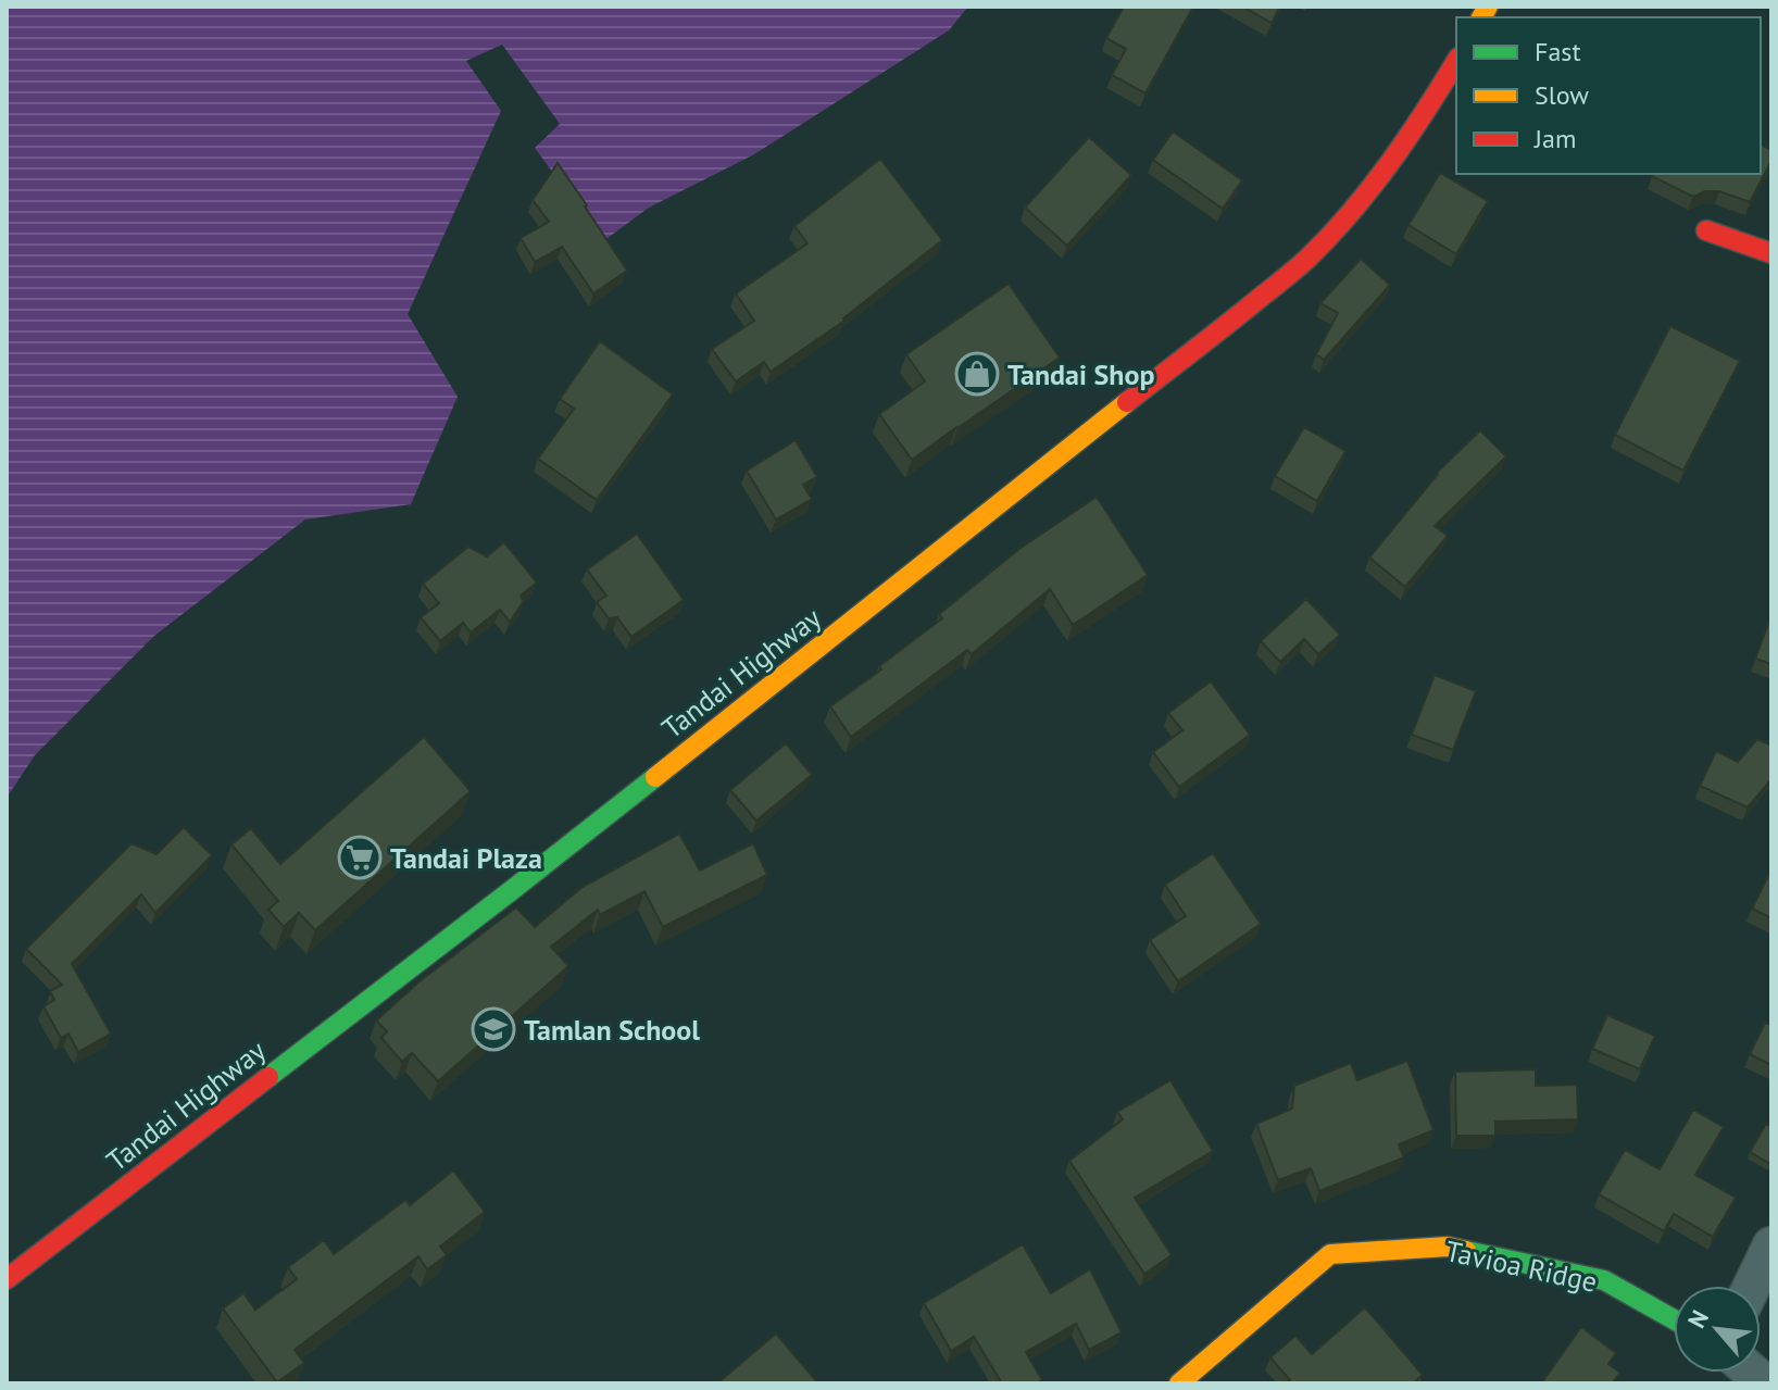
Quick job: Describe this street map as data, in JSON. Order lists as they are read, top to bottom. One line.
{"streets":{"main road":["Tandai Highway","Tavioa Ridge"]},"places":{"shop":["Tandai Shop"],"supermarket":["Tandai Plaza"],"school or university":["Tamlan School"]},"legend":["Fast","Slow","Jam"],"north":"top left"}
